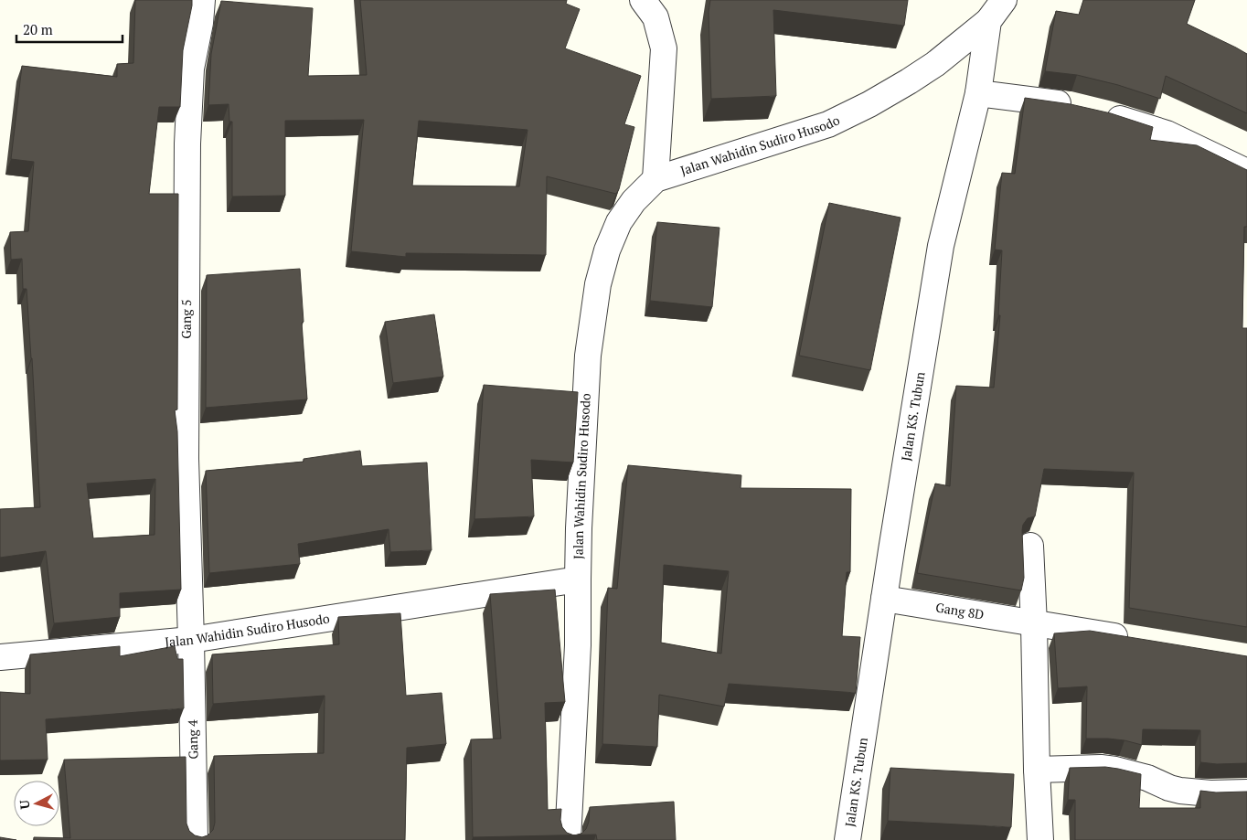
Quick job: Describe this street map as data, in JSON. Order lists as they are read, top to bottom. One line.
{"streets":{"street":["Jalan Wahidin Sudiro Husodo","Gang 5","Jalan KS. Tubun","Gang 8D","Gang 4"]},"crossings":[["Jalan Wahidin Sudiro Husodo","Gang 5"],["Jalan Wahidin Sudiro Husodo","Jalan KS. Tubun"],["Jalan Wahidin Sudiro Husodo","Gang 4"],["Gang 5","Gang 4"],["Jalan KS. Tubun","Gang 8D"]],"scale_bar":"20 m","north":"left"}
